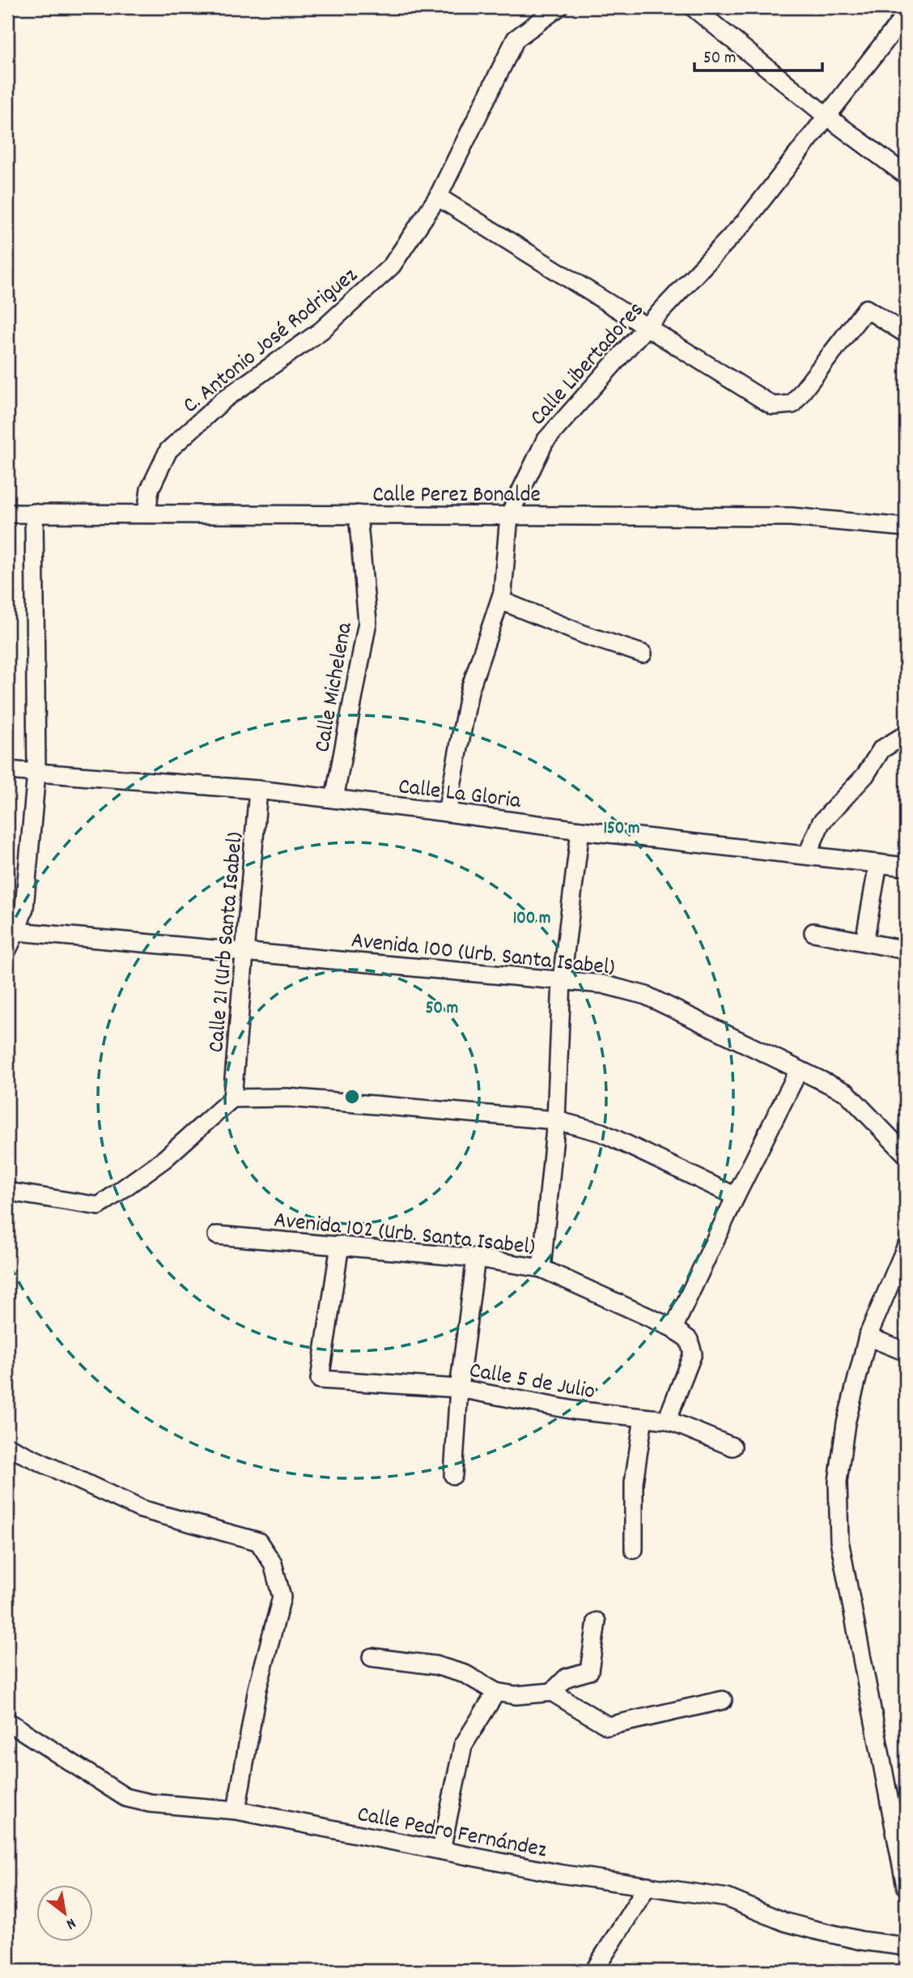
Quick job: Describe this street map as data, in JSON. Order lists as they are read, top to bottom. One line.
{"streets":{"street":["C. Antonio José Rodriguez","Calle Libertadores","Calle Perez Bonalde","Calle Michelena","Calle La Gloria","Calle 21 (Urb Santa Isabel)","Avenida 100 (Urb. Santa Isabel)","Avenida 102 (Urb. Santa Isabel)","Calle 5 de Julio","Calle Pedro Fernández"]},"crossings":[["C. Antonio José Rodriguez","Calle Perez Bonalde"],["Calle Libertadores","Calle Perez Bonalde"],["Calle Libertadores","Calle La Gloria"],["Calle Perez Bonalde","Calle Michelena"],["Calle Michelena","Calle La Gloria"],["Calle La Gloria","Calle 21 (Urb Santa Isabel)"],["Calle 21 (Urb Santa Isabel)","Avenida 100 (Urb. Santa Isabel)"],["Avenida 102 (Urb. Santa Isabel)","Calle 5 de Julio"]],"scale_bar":"50 m","north":"bottom right","rings":["150 m","100 m","50 m"]}
